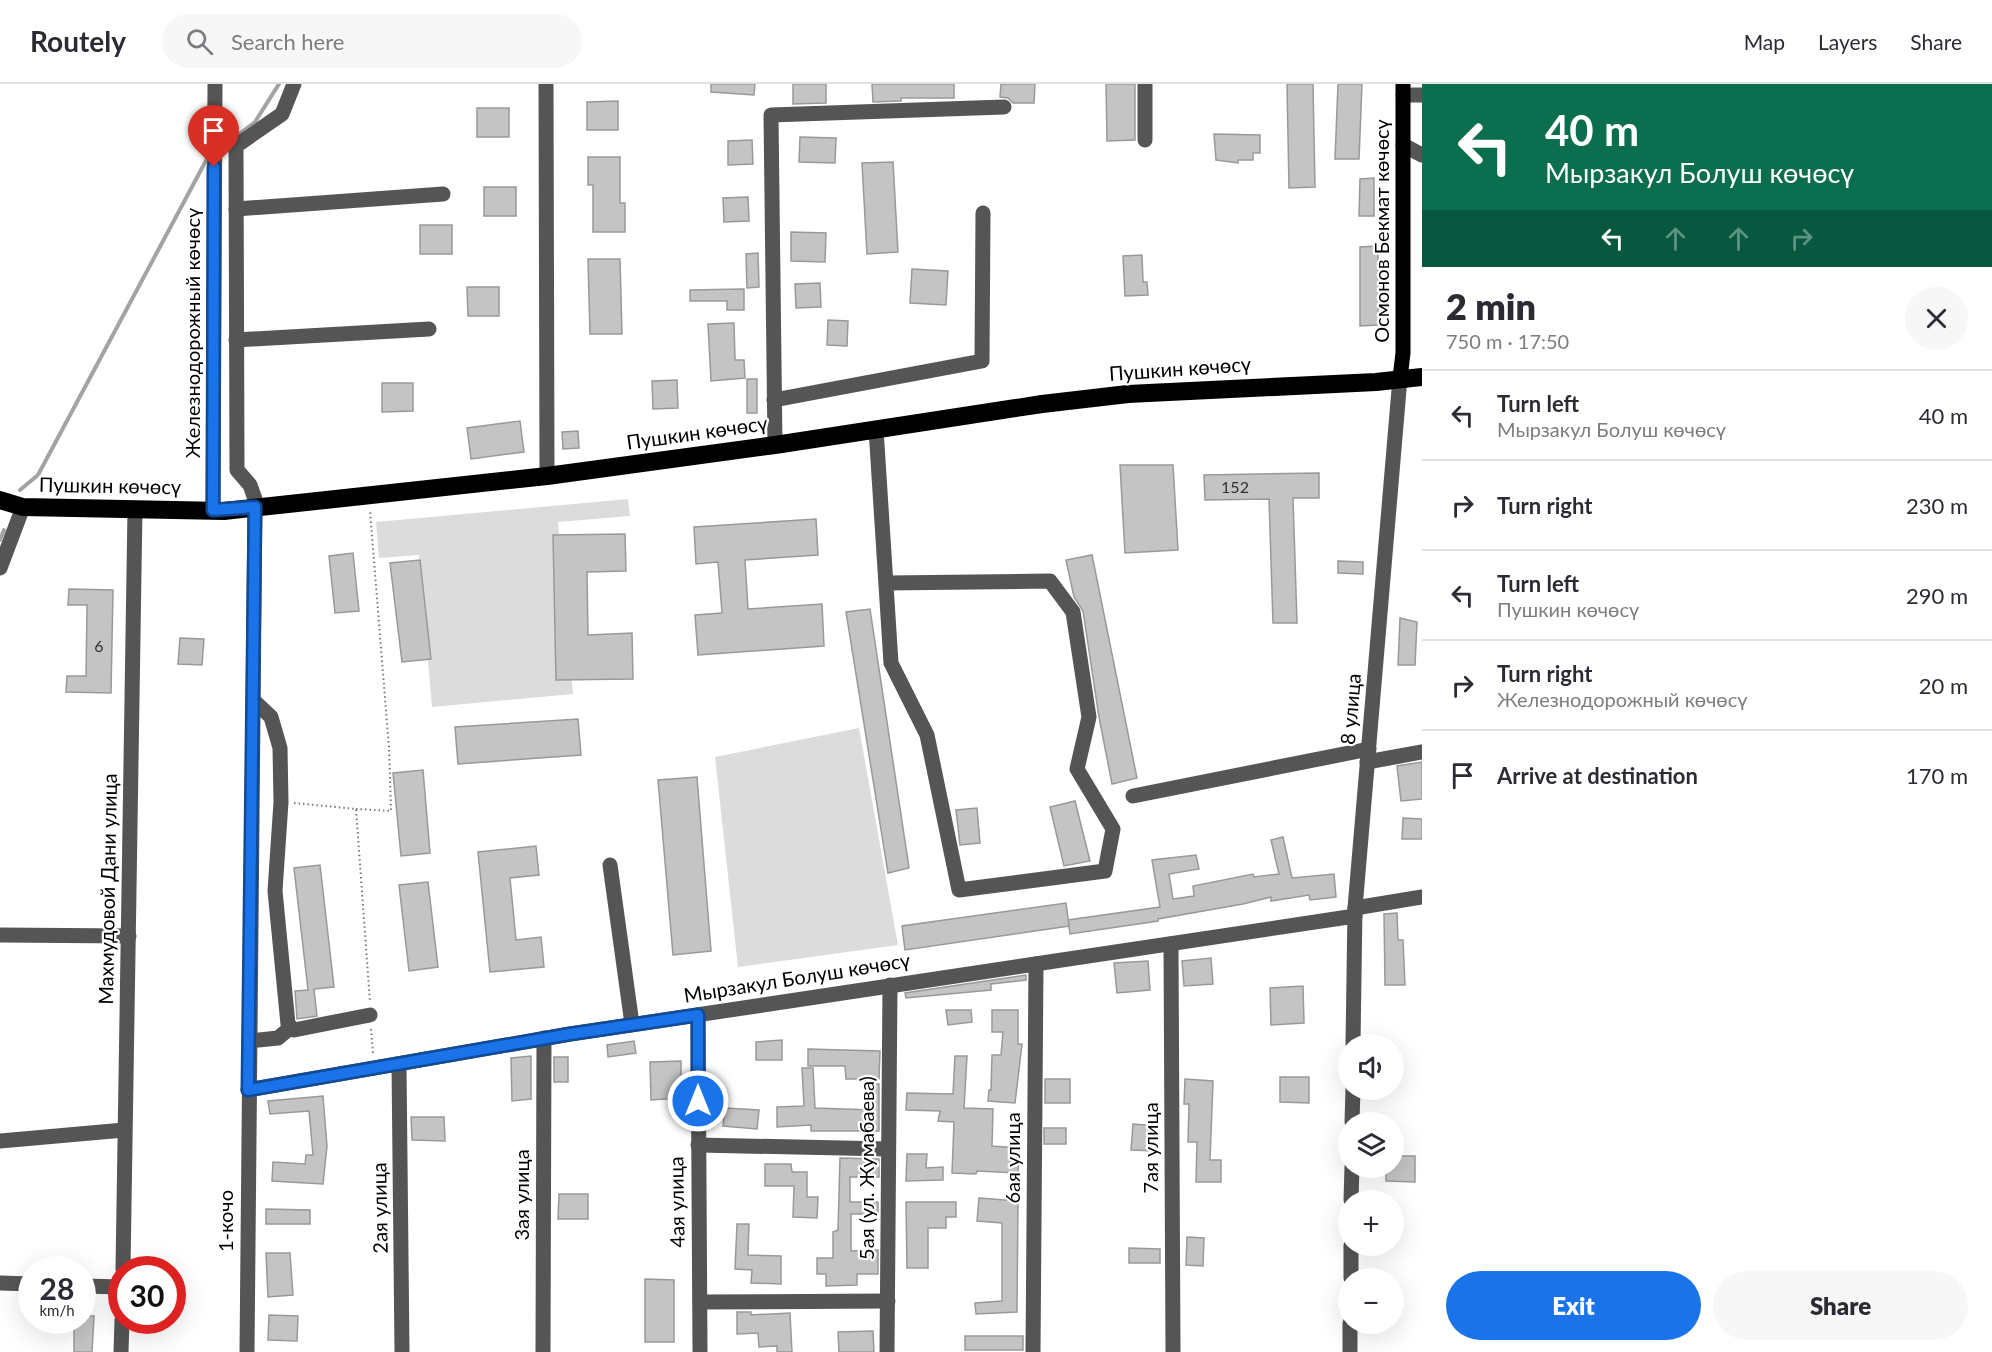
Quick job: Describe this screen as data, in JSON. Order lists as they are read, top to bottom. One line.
{"streets":{"highway":["Пушкин көчөсү"],"main road":["Осмонов Бекмат көчөсү"],"street":["Железнодорожный көчөсү","8 улица","Махмудовой Дани улица","Мырзакул Болуш көчөсү","7ая улица","6ая улица","5ая (ул. Жумабаева)","3ая улица","4ая улица","2ая улица","1-кочо"]},"crossings":[["Осмонов Бекмат көчөсү","Пушкин көчөсү"],["Осмонов Бекмат көчөсү","8 улица"],["Железнодорожный көчөсү","Пушкин көчөсү"],["Пушкин көчөсү","8 улица"],["Пушкин көчөсү","Махмудовой Дани улица"],["Пушкин көчөсү","1-кочо"],["8 улица","Мырзакул Болуш көчөсү"],["Мырзакул Болуш көчөсү","7ая улица"],["Мырзакул Болуш көчөсү","6ая улица"],["Мырзакул Болуш көчөсү","5ая (ул. Жумабаева)"],["Мырзакул Болуш көчөсү","3ая улица"],["Мырзакул Болуш көчөсү","4ая улица"],["Мырзакул Болуш көчөсү","2ая улица"],["Мырзакул Болуш көчөсү","1-кочо"]],"house_numbers":["152","6"],"page":{"header":"Routely","search":"Search here","nav":["Map","Layers","Share"],"turn":["40 m","Мырзакул Болуш көчөсү"],"heading":["2 min","750 m · 17:50"],"list":[{"name":"Turn left","note":"Мырзакул Болуш көчөсү","value":"40 m"},{"name":"Turn right","value":"230 m"},{"name":"Turn left","note":"Пушкин көчөсү","value":"290 m"},{"name":"Turn right","note":"Железнодорожный көчөсү","value":"20 m"},{"name":"Arrive at destination","value":"170 m"}],"map_buttons":["+","−"],"speed":"28 km/h","limit":"30","buttons":["Exit","Share"]}}
